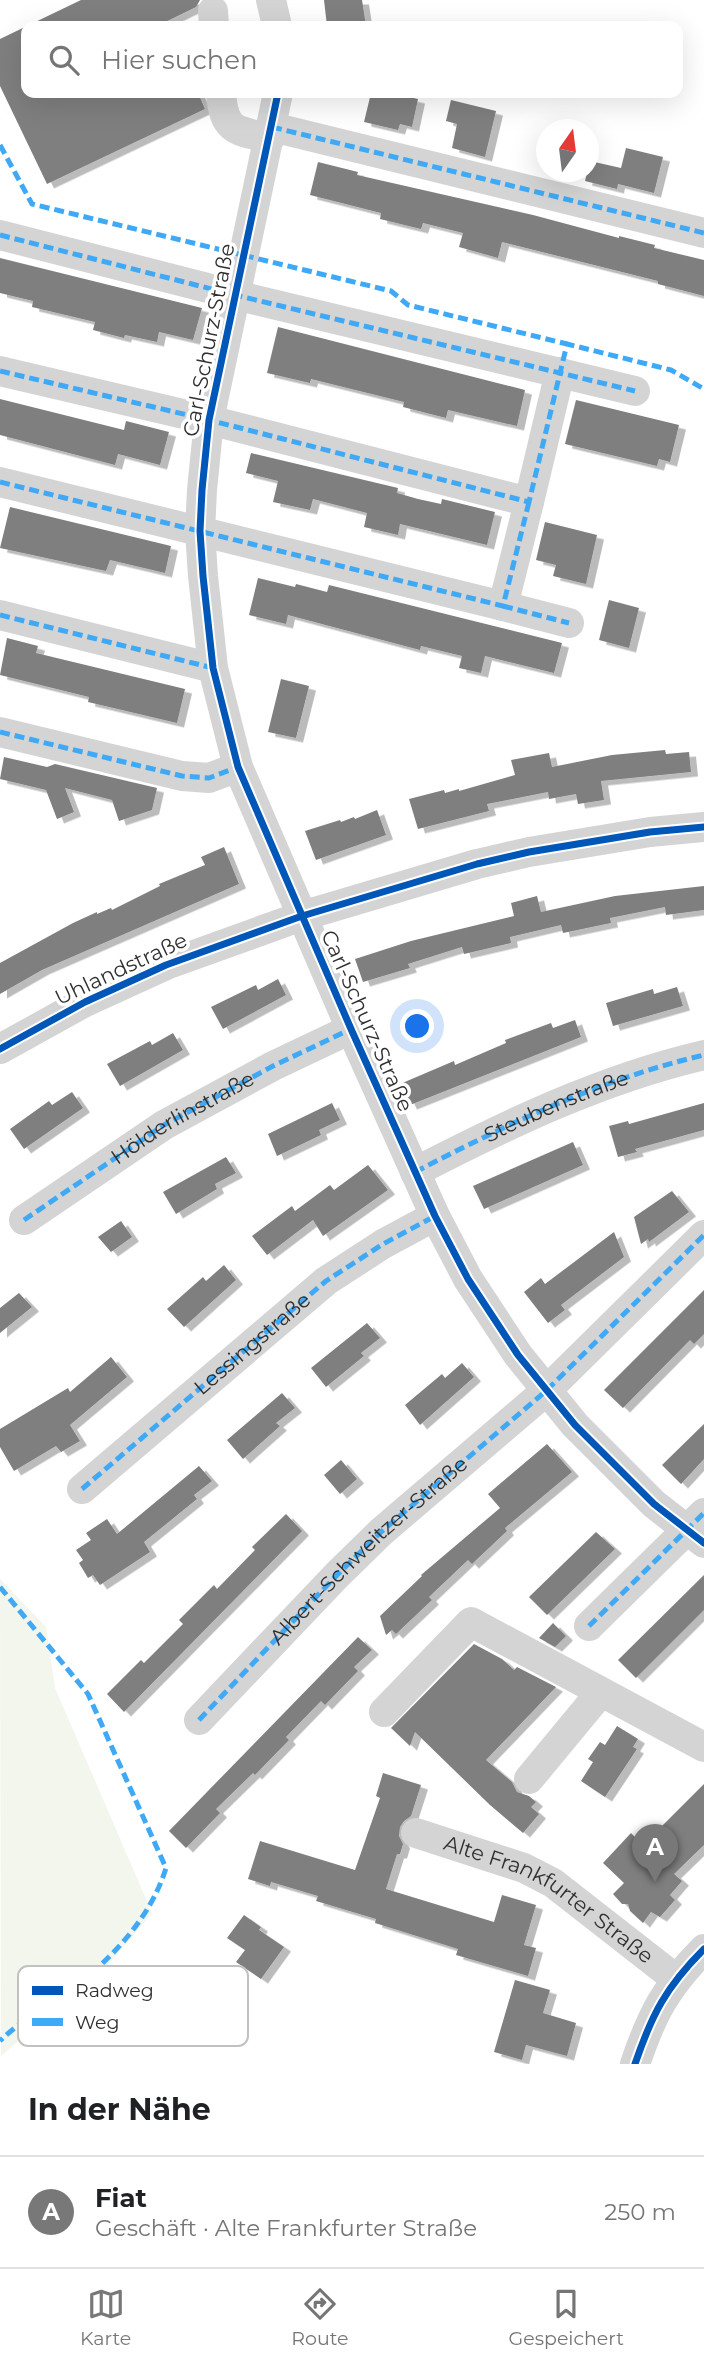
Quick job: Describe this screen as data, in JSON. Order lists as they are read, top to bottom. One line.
{"streets":{"street":["Carl-Schurz-Straße","Uhlandstraße","Steubenstraße","Hölderlinstraße","Lessingstraße","Albert-Schweitzer-Straße","Alte Frankfurter Straße"]},"crossings":[["Carl-Schurz-Straße","Uhlandstraße"],["Carl-Schurz-Straße","Steubenstraße"],["Carl-Schurz-Straße","Hölderlinstraße"],["Carl-Schurz-Straße","Lessingstraße"],["Carl-Schurz-Straße","Albert-Schweitzer-Straße"]],"legend":["Radweg","Weg"],"north":"top","page":{"search":"Hier suchen","pins":"A","heading":"In der Nähe","list":[{"mark":"A","name":"Fiat","note":"Geschäft · Alte Frankfurter Straße","value":"250 m"}],"nav":["Karte","Route","Gespeichert"]}}
